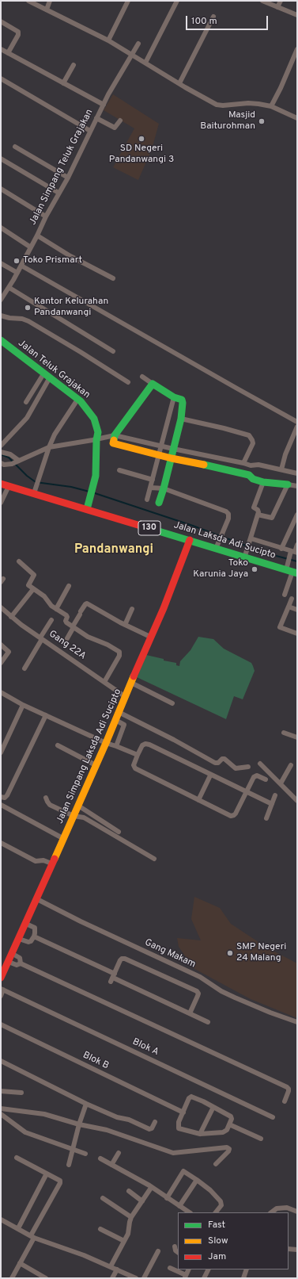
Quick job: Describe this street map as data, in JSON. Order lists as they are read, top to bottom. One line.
{"streets":{"street":["Jalan Simpang Teluk Grajakan","Jalan Teluk Grajakan","130","Jalan Laksda Adi Sucipto","Gang 22A","Jalan Simpang Laksda Adi Sucipto","Gang Makam","Blok A","Blok B"]},"crossings":[["Jalan Teluk Grajakan","Jalan Laksda Adi Sucipto"],["Jalan Laksda Adi Sucipto","Jalan Simpang Laksda Adi Sucipto"],["Gang 22A","Jalan Simpang Laksda Adi Sucipto"],["Jalan Simpang Laksda Adi Sucipto","Gang Makam"]],"districts":["Pandanwangi"],"places":["Masjid Baiturohman","SD Negeri Pandanwangi 3","Toko Prismart","Kantor Kelurahan Pandanwangi","Toko Karunia Jaya","SMP Negeri 24 Malang"],"legend":["Fast","Slow","Jam"],"scale_bar":"100 m"}
